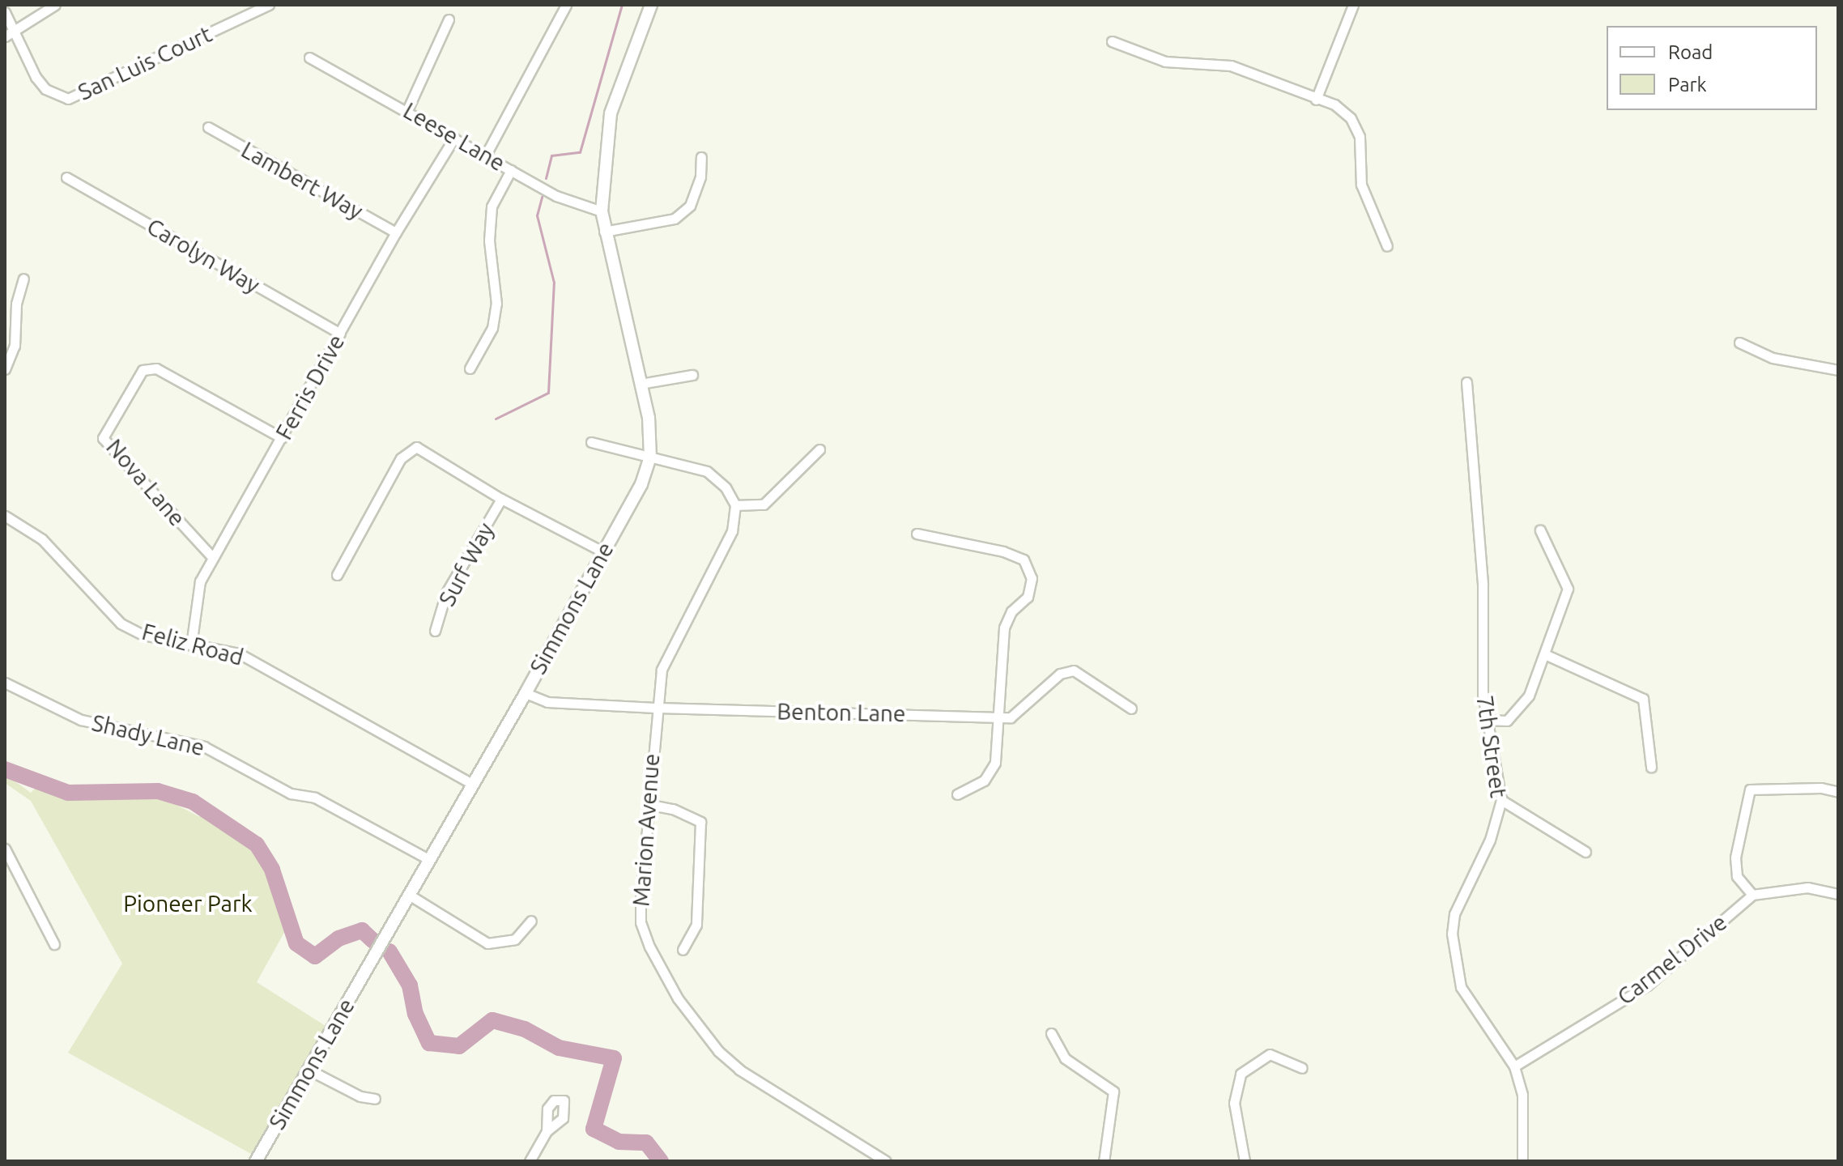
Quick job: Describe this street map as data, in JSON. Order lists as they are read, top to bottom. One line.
{"streets":{"street":["San Luis Court","Leese Lane","Lambert Way","Carolyn Way","Ferris Drive","Nova Lane","Surf Way","Simmons Lane","Feliz Road","Benton Lane","Shady Lane","7th Street","Marion Avenue","Carmel Drive"]},"crossings":[["Leese Lane","Ferris Drive"],["Leese Lane","Simmons Lane"],["Lambert Way","Ferris Drive"],["Carolyn Way","Ferris Drive"],["Ferris Drive","Nova Lane"],["Ferris Drive","Feliz Road"],["Simmons Lane","Feliz Road"],["Simmons Lane","Benton Lane"],["Simmons Lane","Shady Lane"],["Benton Lane","Marion Avenue"],["7th Street","Carmel Drive"]],"parks":["Pioneer Park"],"legend":["Road","Park"]}
